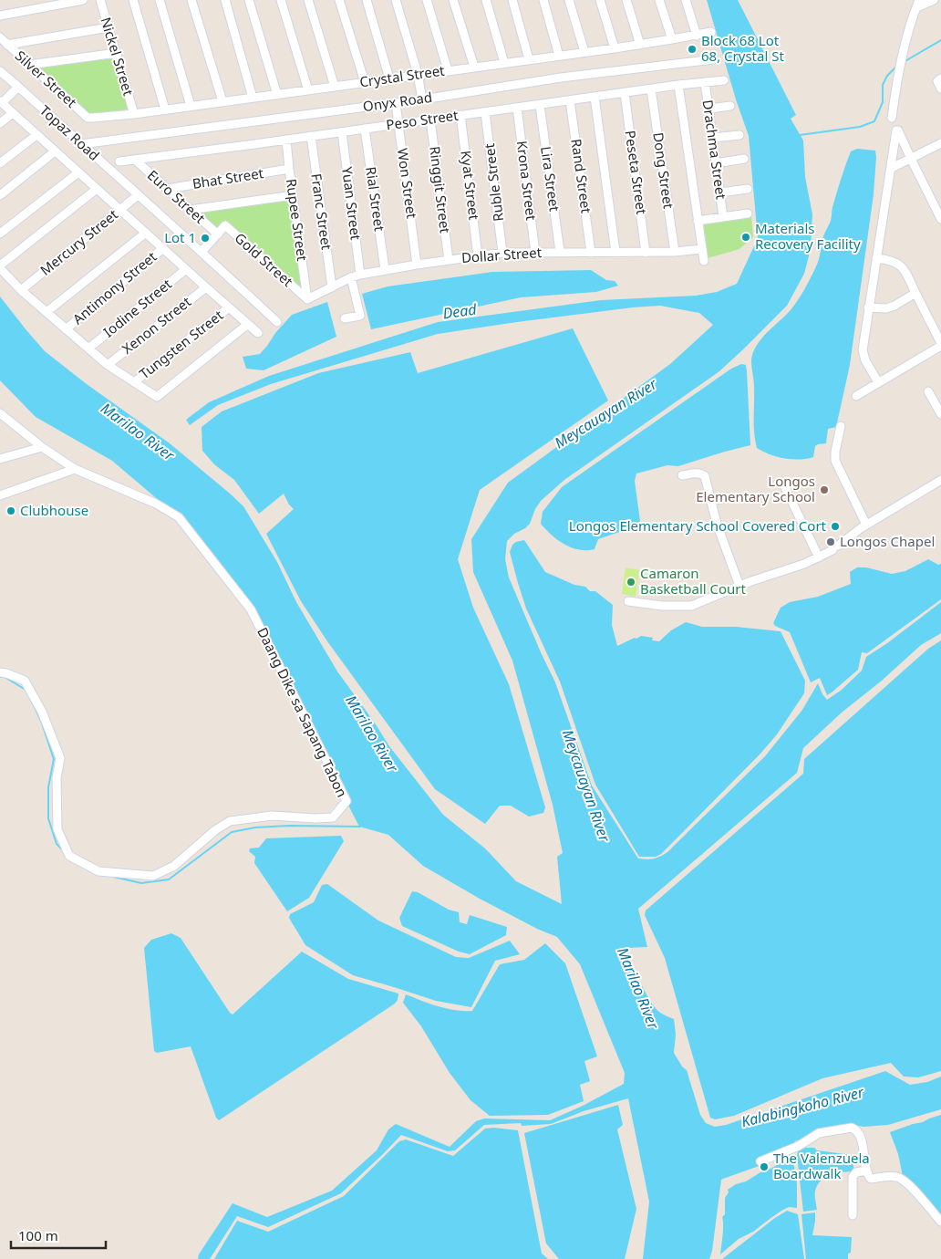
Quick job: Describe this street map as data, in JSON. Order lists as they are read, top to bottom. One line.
{"streets":{"street":["Nickel Street","Crystal Street","Silver Street","Onyx Road","Peso Street","Topaz Road","Drachma Street","Dong Street","Peseta Street","Rand Street","Bhat Street","Lira Street","Krona Street","Ruble Street","Won Street","Kyat Street","Ringgit Street","Euro Street","Rial Street","Yuan Street","Franc Street","Rupee Street","Mercury Street","Dollar Street","Gold Street","Antimony Street","Iodine Street","Xenon Street","Tungsten Street","Daang Dike sa Sapang Tabon"]},"crossings":[["Nickel Street","Crystal Street"],["Crystal Street","Silver Street"],["Onyx Road","Topaz Road"],["Onyx Road","Won Street"],["Peso Street","Drachma Street"],["Peso Street","Dong Street"],["Peso Street","Peseta Street"],["Peso Street","Rand Street"],["Peso Street","Lira Street"],["Peso Street","Krona Street"],["Peso Street","Ruble Street"],["Peso Street","Won Street"],["Peso Street","Kyat Street"],["Peso Street","Ringgit Street"],["Peso Street","Euro Street"],["Peso Street","Rial Street"],["Peso Street","Yuan Street"],["Peso Street","Franc Street"],["Peso Street","Rupee Street"],["Topaz Road","Mercury Street"],["Dong Street","Dollar Street"],["Peseta Street","Dollar Street"],["Rand Street","Dollar Street"],["Bhat Street","Euro Street"],["Bhat Street","Rupee Street"],["Lira Street","Dollar Street"],["Krona Street","Dollar Street"],["Ruble Street","Dollar Street"],["Won Street","Dollar Street"],["Kyat Street","Dollar Street"],["Ringgit Street","Dollar Street"],["Euro Street","Gold Street"],["Rial Street","Dollar Street"],["Yuan Street","Dollar Street"],["Franc Street","Dollar Street"],["Rupee Street","Dollar Street"],["Rupee Street","Gold Street"],["Dollar Street","Gold Street"]],"water":["Dead","Meycauayan River","Marilao River","Kalabingkoho River"],"places":["Block 68 Lot 68, Crystal St","Materials Recovery Facility","Lot 1","Longos Elementary School","Clubhouse","Longos Elementary School Covered Cort","Longos Chapel","Camaron Basketball Court","The Valenzuela Boardwalk"],"scale_bar":"100 m"}
